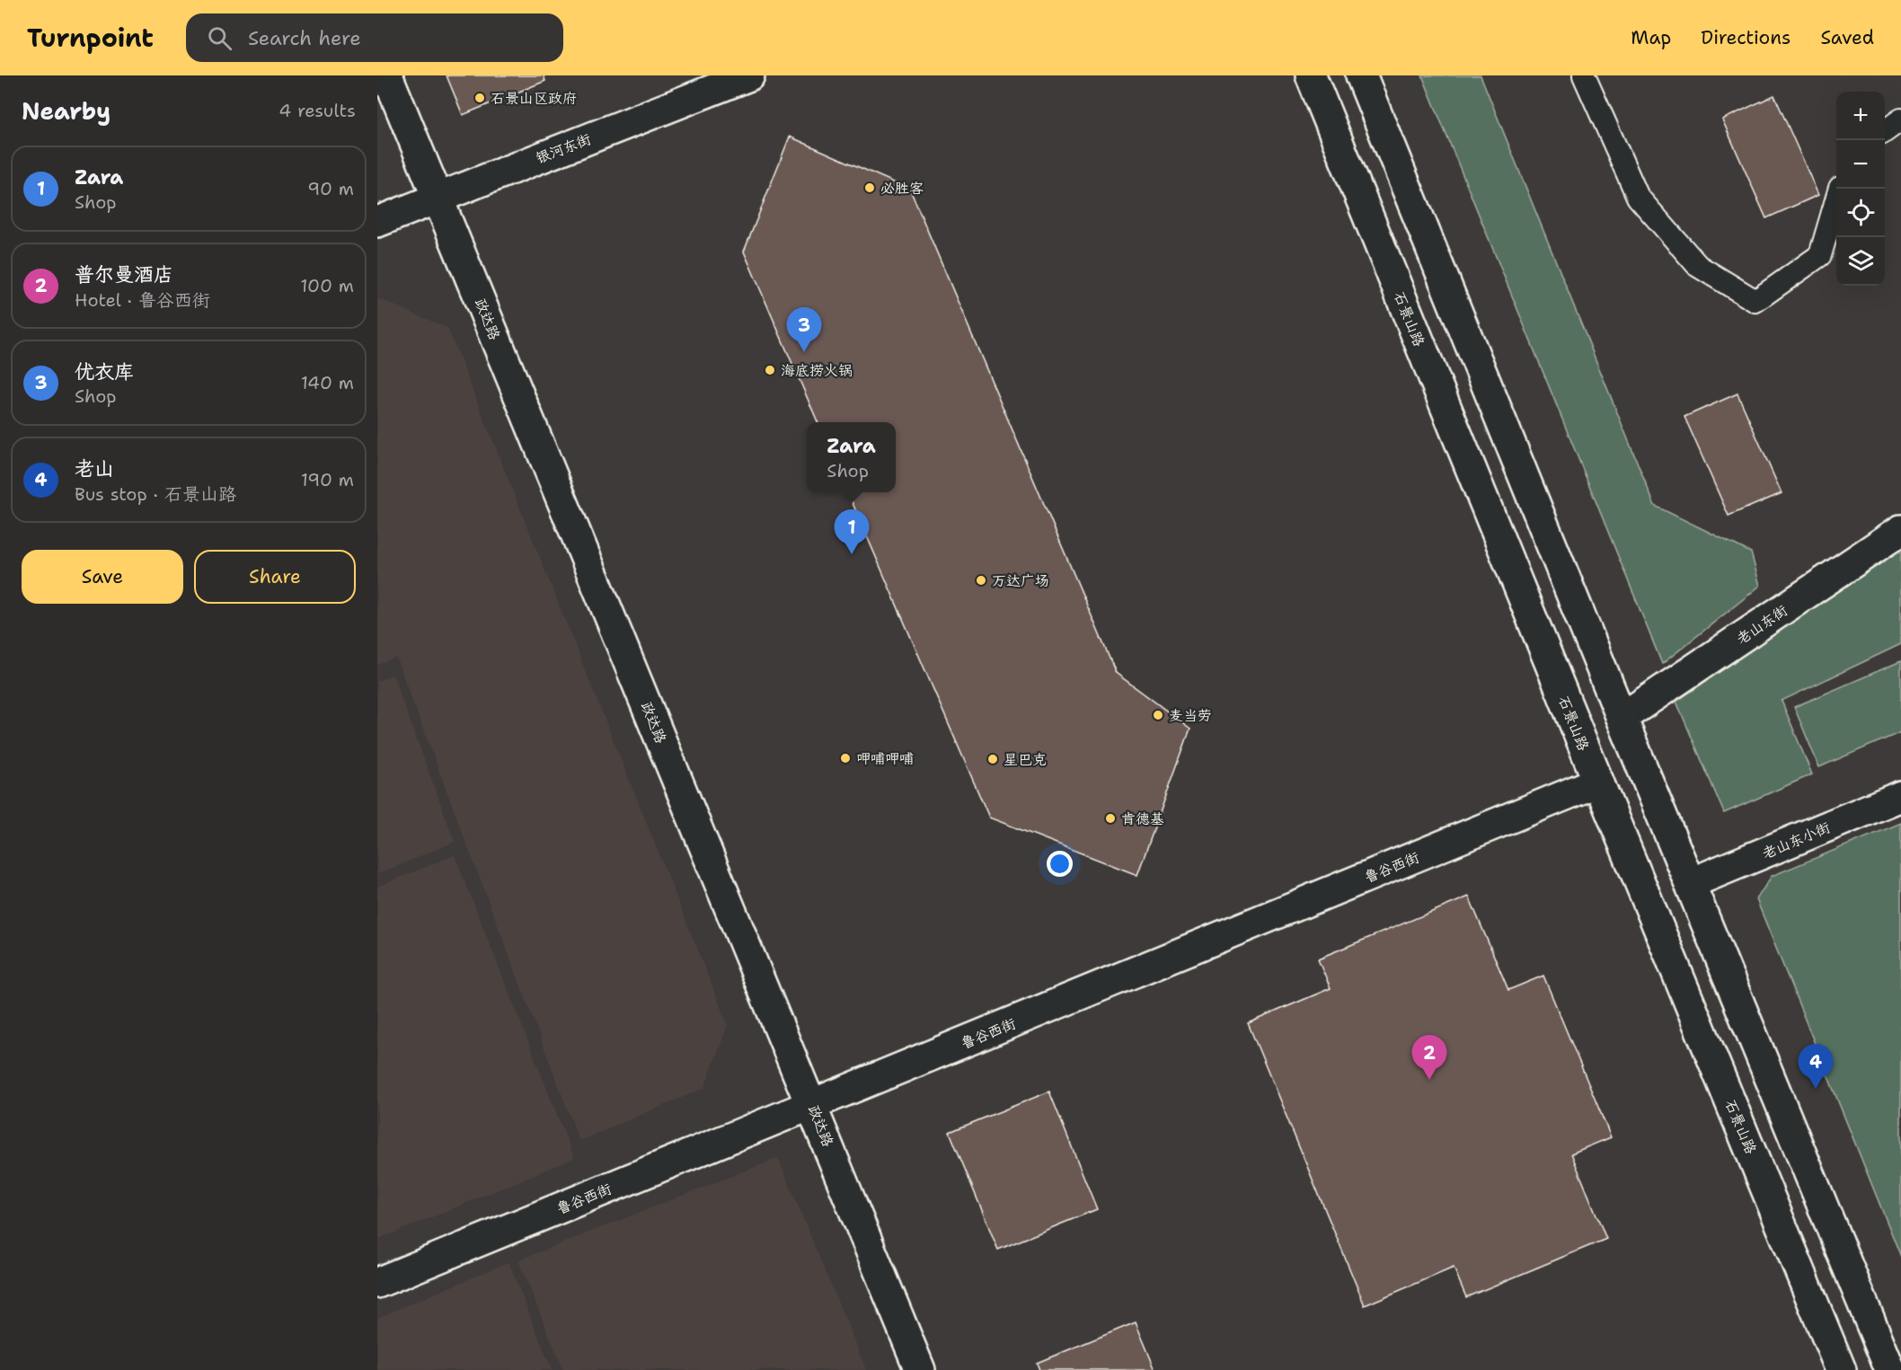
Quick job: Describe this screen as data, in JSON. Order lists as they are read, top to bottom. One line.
{"streets":{"main road":["银河东街","政达路","石景山路","老山东街","老山东小街","鲁谷西街"]},"crossings":[["银河东街","政达路"],["政达路","鲁谷西街"],["石景山路","鲁谷西街"]],"places":["石景山区政府","必胜客","海底捞火锅","万达广场","麦当劳","呷哺呷哺","星巴克","肯德基"],"page":{"header":"Turnpoint","search":"Search here","nav":["Map","Directions","Saved"],"heading":["Nearby","4 results"],"map_buttons":["+","−"],"list":[{"mark":"1","name":"Zara","note":"Shop","value":"90 m"},{"mark":"2","name":"普尔曼酒店","note":"Hotel · 鲁谷西街","value":"100 m"},{"mark":"3","name":"优衣库","note":"Shop","value":"140 m"},{"mark":"4","name":"老山","note":"Bus stop · 石景山路","value":"190 m"}],"pins":["3","1","2","4"],"popup":["Zara","Shop"],"buttons":["Save","Share"]}}
